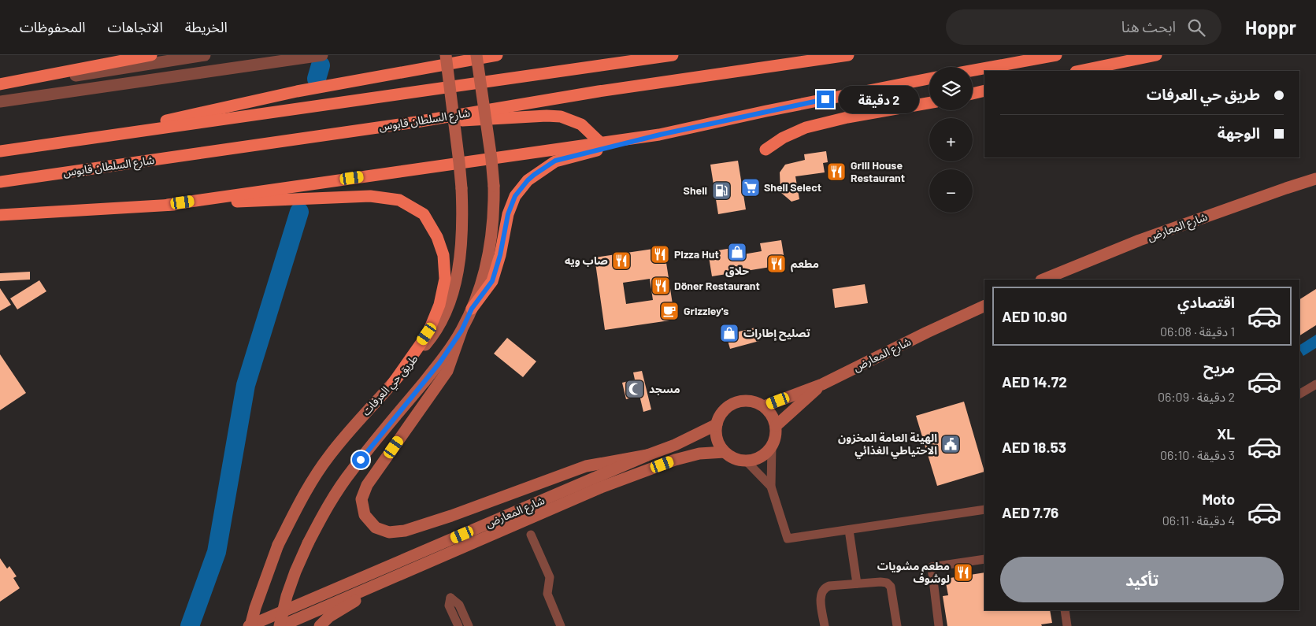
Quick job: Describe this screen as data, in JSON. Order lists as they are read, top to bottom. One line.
{"streets":{"highway":["شارع السلطان قابوس"],"main road":["شارع المعارض","طريق حي العرفات"]},"crossings":[["شارع المعارض","طريق حي العرفات"]],"places":{"restaurant":["Grill House Restaurant","Pizza Hut","صاب ويه","مطعم","Döner Restaurant","مطعم مشويات لوشوف"],"supermarket":["Shell Select"],"fuel station":["Shell"],"shop":["حلاق","تصليح إطارات"],"cafe":["Grizzley's"],"mosque":["مسجد"],"public building":["الهيئة العامة المخزون الاحتياطي الغذائي"]},"page":{"header":"Hoppr","search":"ابحث هنا","nav":["الخريطة","الاتجاهات","المحفوظات"],"map_buttons":["+","−"],"banner":["طريق حي العرفات","الوجهة"],"bubble":"2 دقيقة","list":[{"name":"اقتصادي","note":"1 دقيقة · 06:08","value":"AED 10.90"},{"name":"مريح","note":"2 دقيقة · 06:09","value":"AED 14.72"},{"name":"XL","note":"3 دقيقة · 06:10","value":"AED 18.53"},{"name":"Moto","note":"4 دقيقة · 06:11","value":"AED 7.76"}],"buttons":"تأكيد"}}
